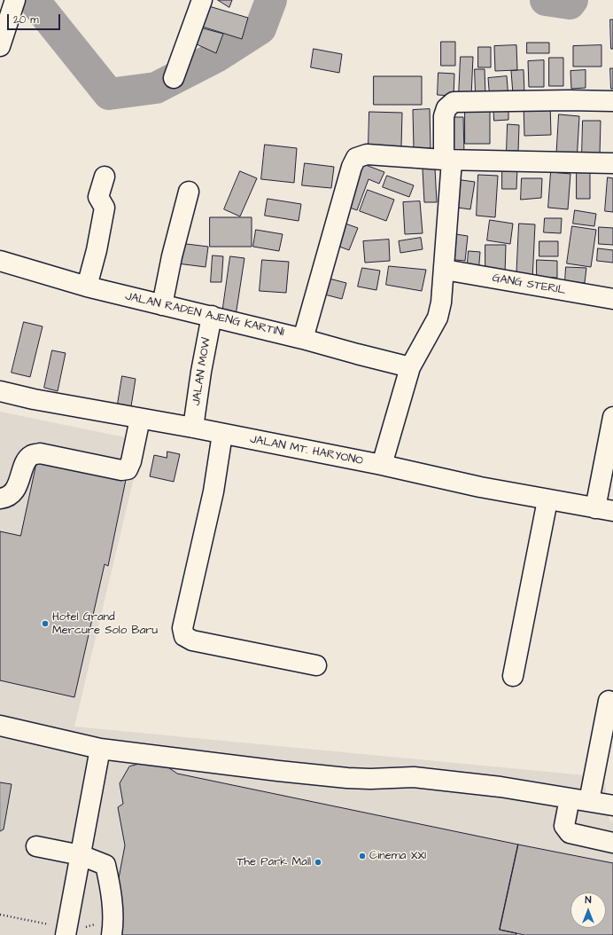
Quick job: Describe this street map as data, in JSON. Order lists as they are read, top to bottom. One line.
{"streets":{"street":["GANG STERIL","JALAN RADEN AJENG KARTINI","JALAN MOW","JALAN MT. HARYONO"]},"crossings":[["JALAN RADEN AJENG KARTINI","JALAN MOW"],["JALAN MOW","JALAN MT. HARYONO"]],"places":["Hotel Grand Mercure Solo Baru","Cinema XXI","The Park Mall"],"scale_bar":"20 m","north":"top"}
